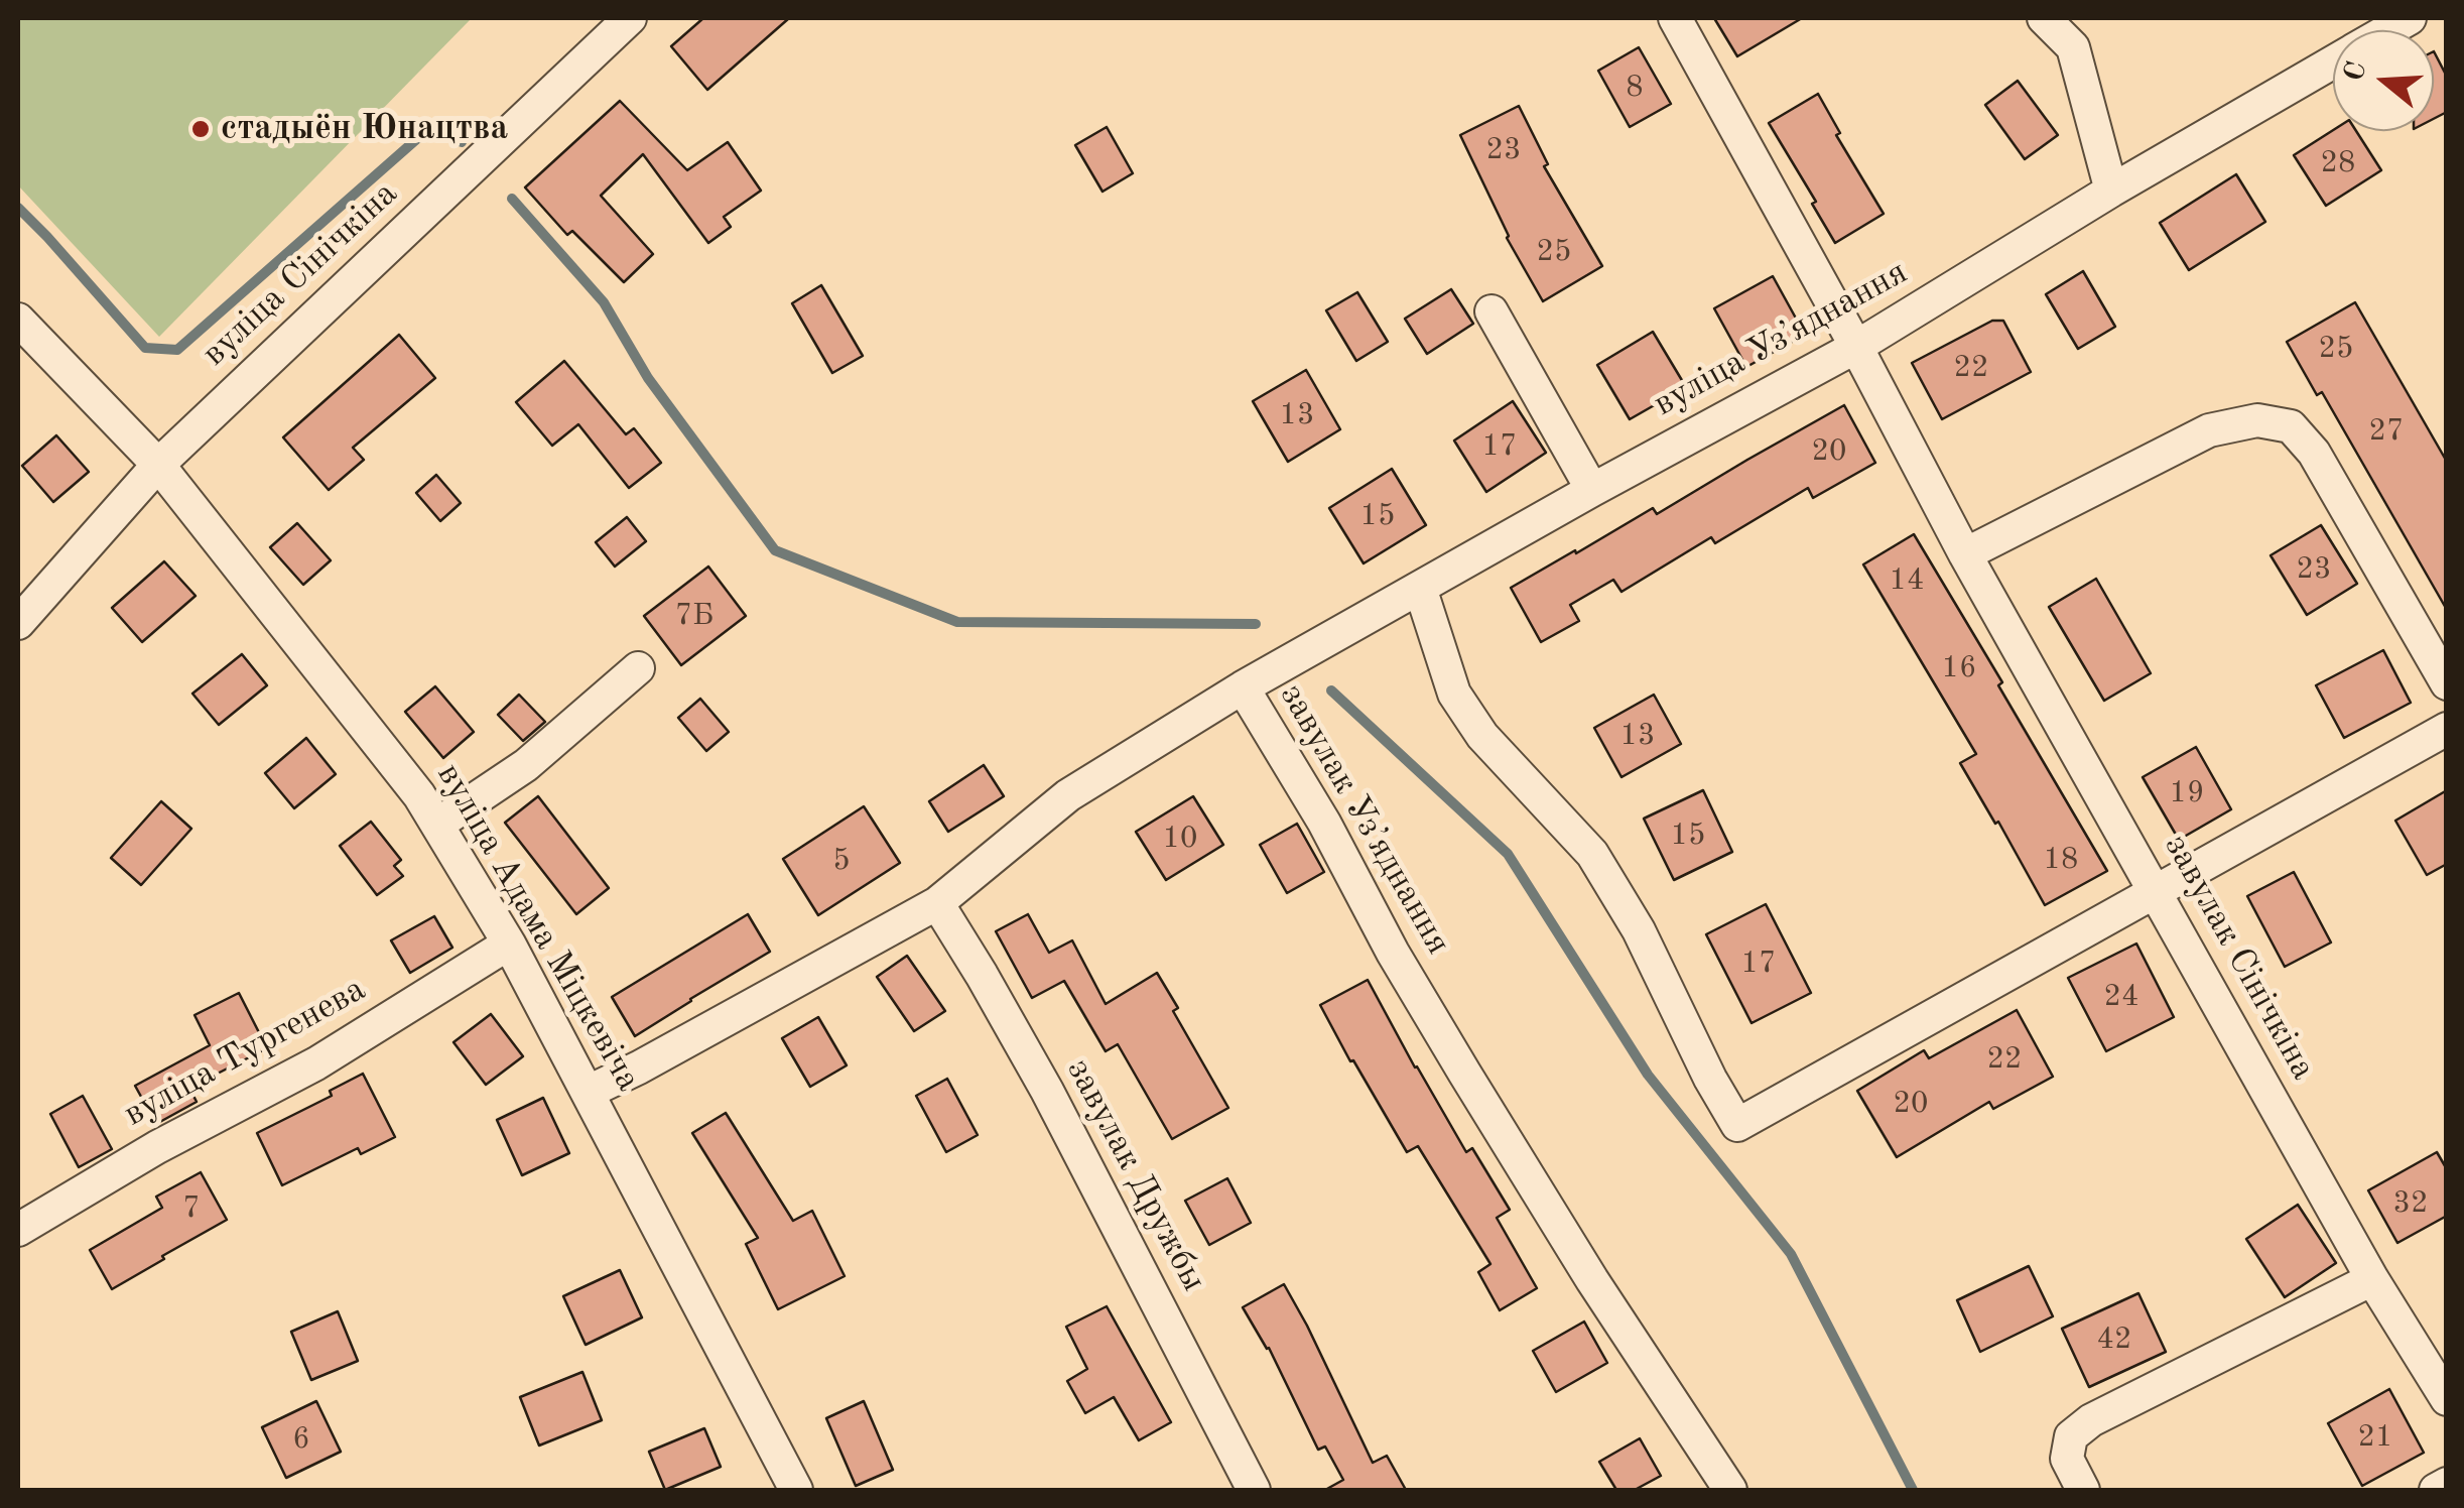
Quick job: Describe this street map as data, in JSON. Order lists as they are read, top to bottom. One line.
{"streets":{"street":["вуліца Сінічкіна","вуліца Узʼяднання","завулак Узʼяднання","вуліца Адама Міцкевіча","завулак Сінічкіна","вуліца Тургенева","завулак Дружбы"]},"crossings":[["вуліца Сінічкіна","вуліца Адама Міцкевіча"],["вуліца Узʼяднання","завулак Узʼяднання"],["вуліца Узʼяднання","завулак Сінічкіна"],["завулак Узʼяднання","вуліца Адама Міцкевіча"],["завулак Узʼяднання","завулак Дружбы"],["вуліца Адама Міцкевіча","вуліца Тургенева"]],"places":["стадыён Юнацтва"],"house_numbers":["8","23","28","25","25","22","13","27","17","20","15","23","14","7Б","16","13","19","15","10","18","5","17","24","22","20","32","7","42","21","6"],"north":"left"}
